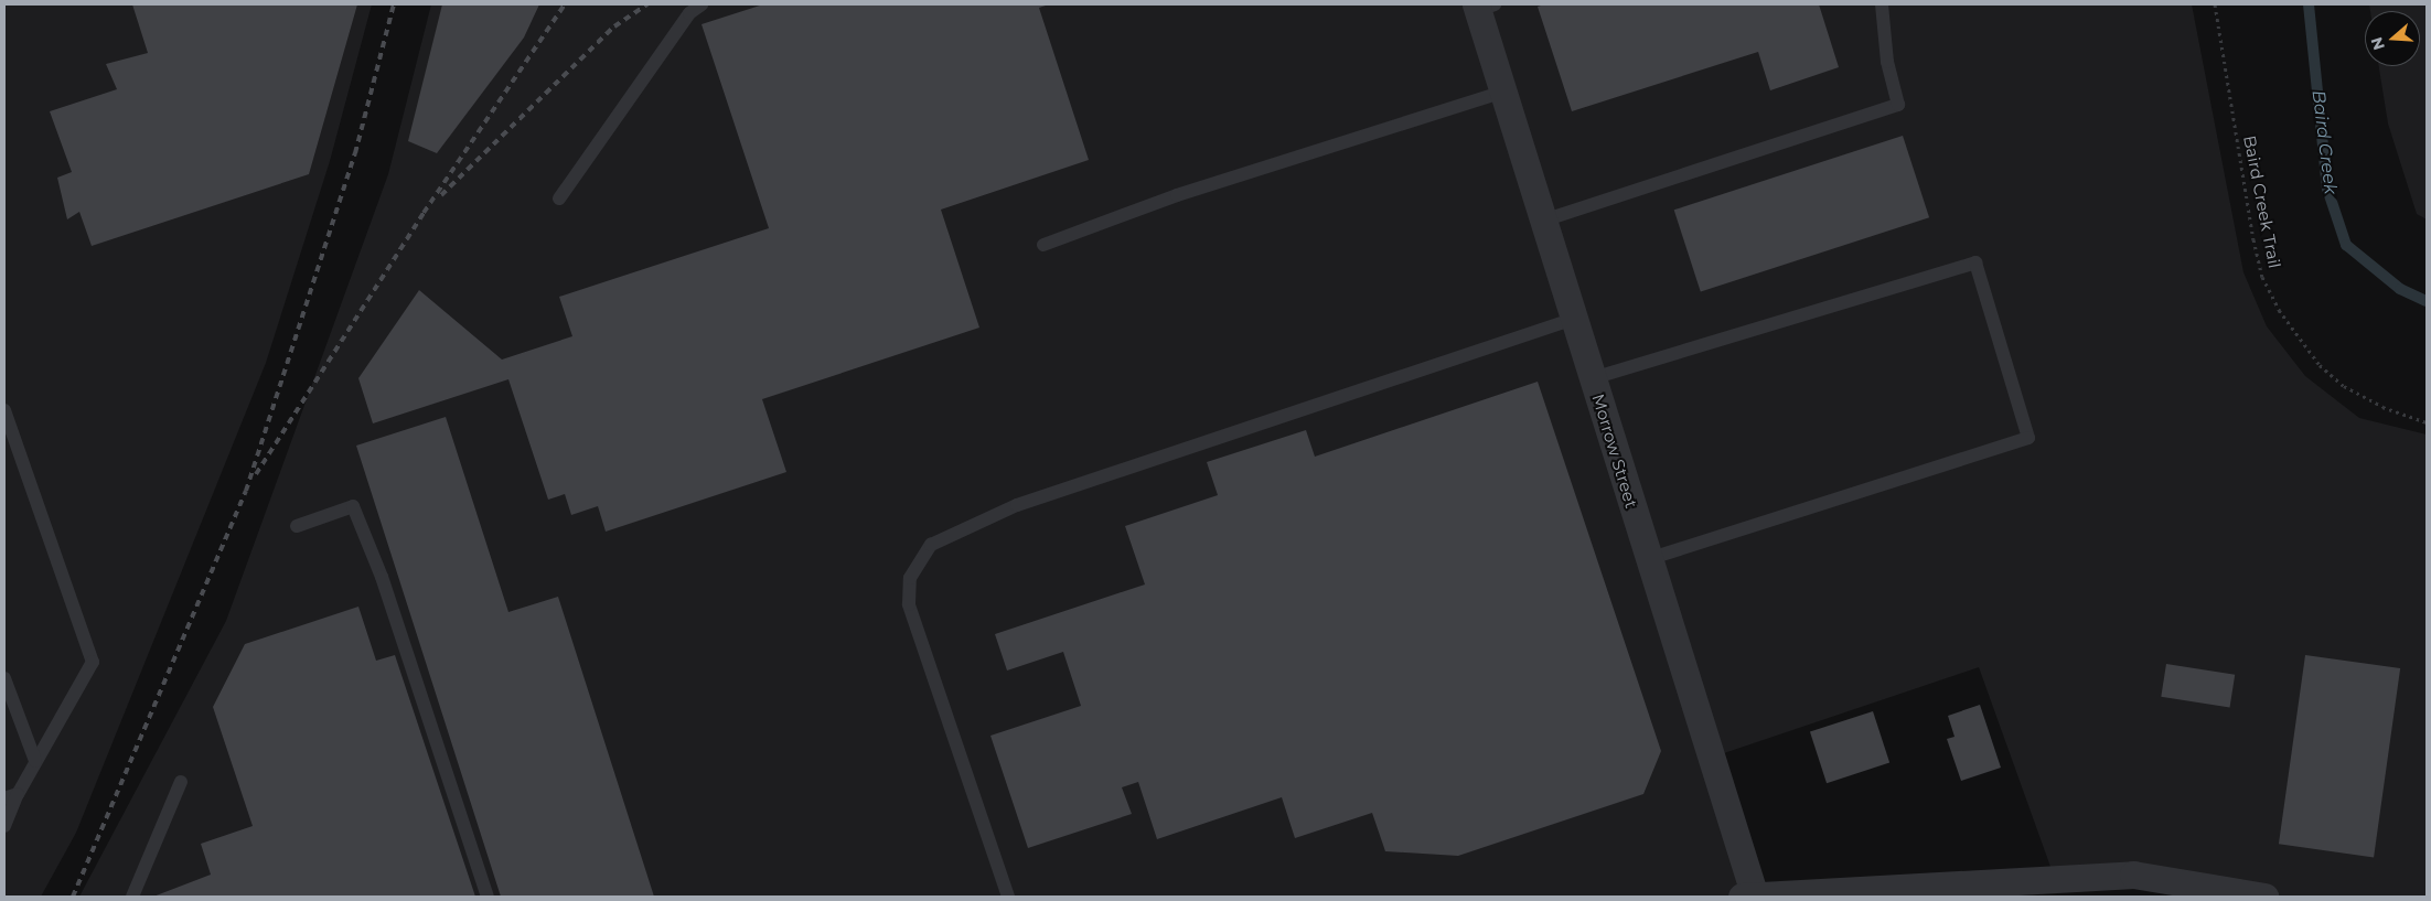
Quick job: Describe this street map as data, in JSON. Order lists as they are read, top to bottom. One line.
{"streets":{"street":["Morrow Street"],"path":["Baird Creek Trail"]},"water":["Baird Creek"],"north":"left"}
